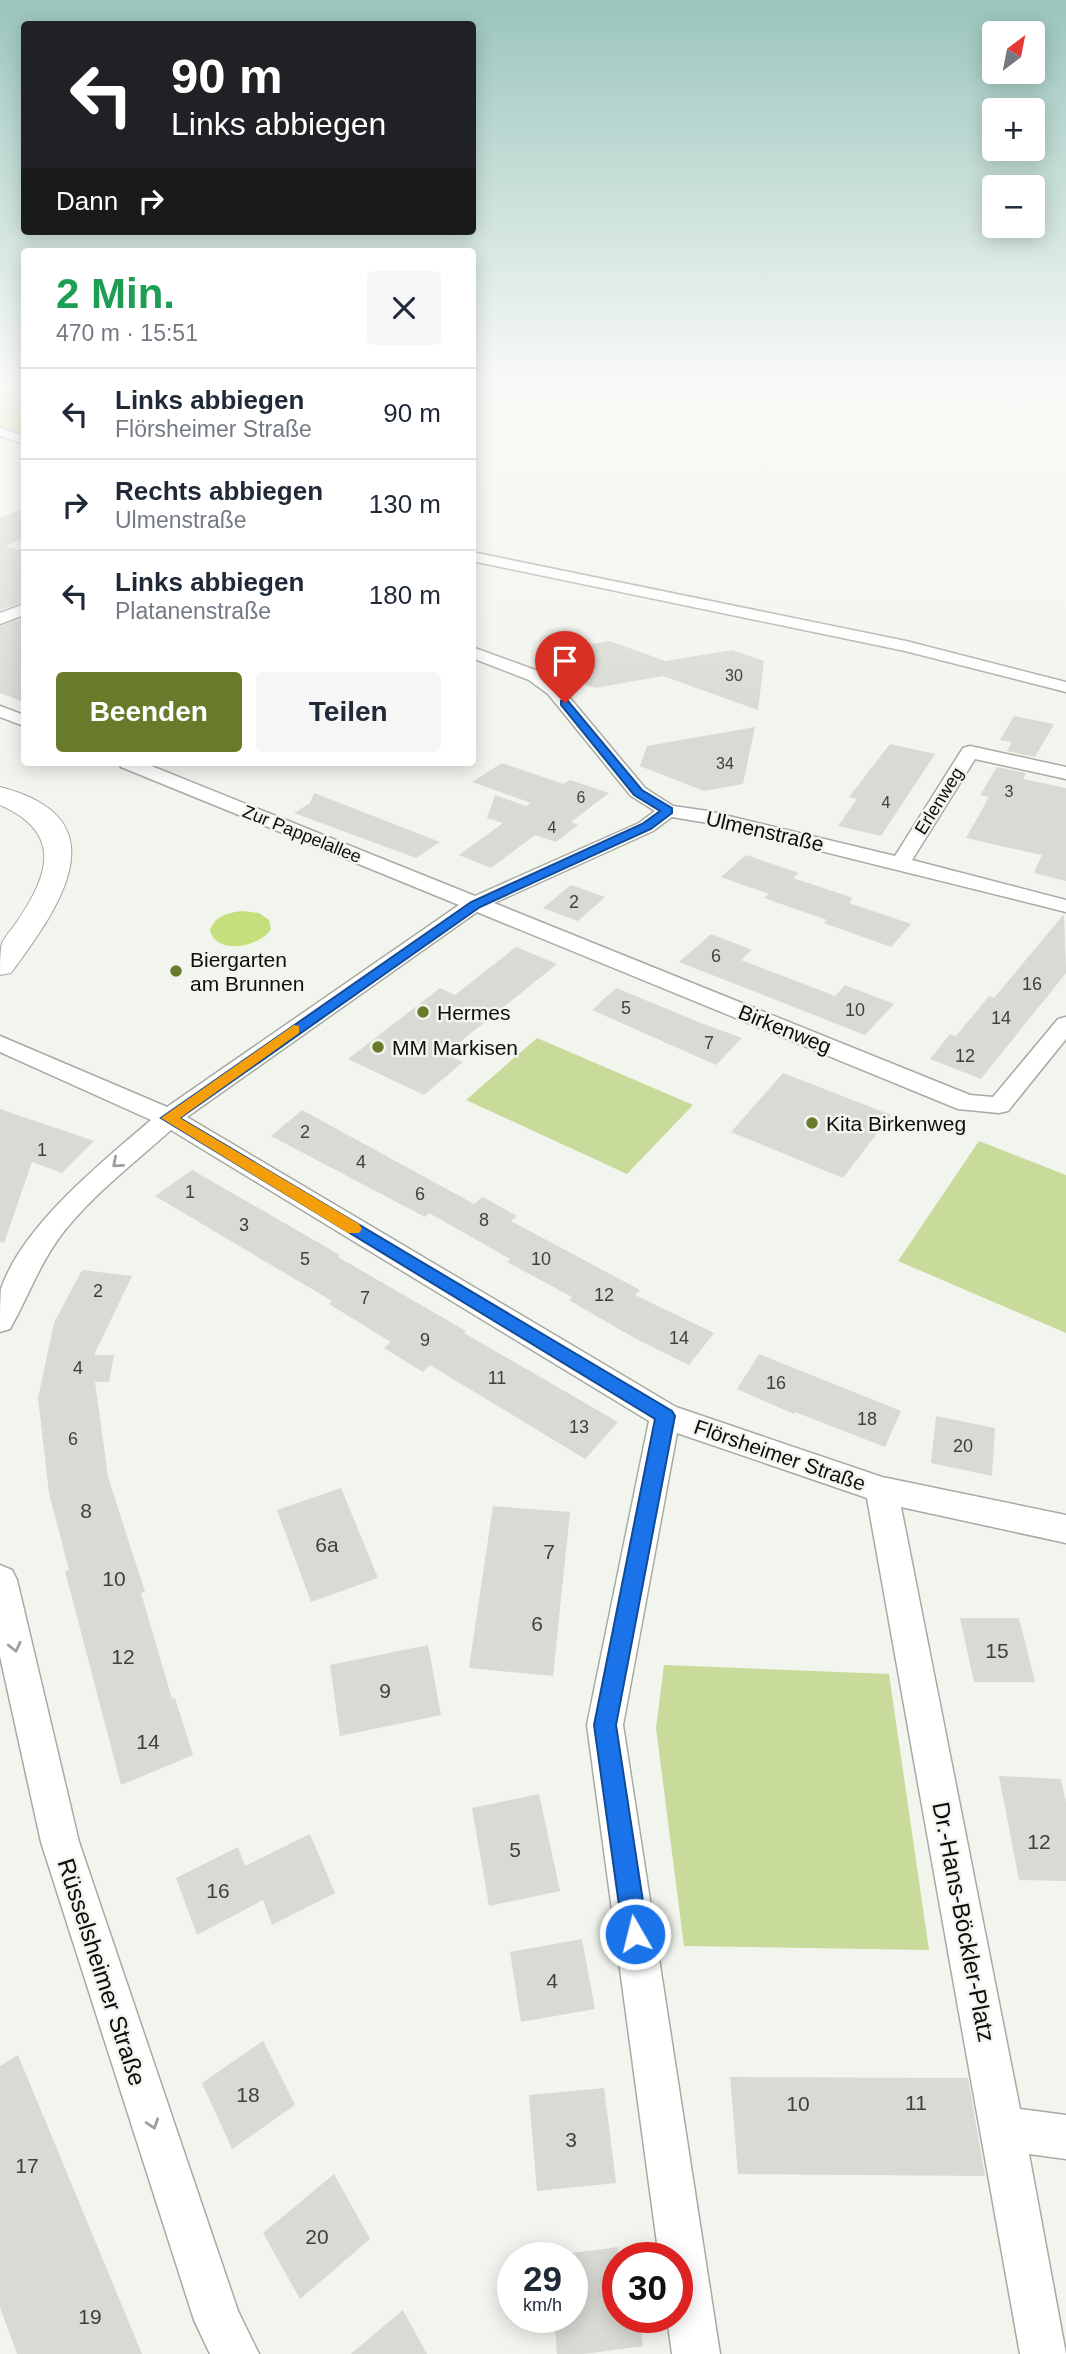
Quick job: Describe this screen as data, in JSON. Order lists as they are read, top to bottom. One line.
{"streets":{"street":["Erlenweg","Ulmenstraße","Zur Pappelallee","Birkenweg","Flörsheimer Straße","Dr.-Hans-Böckler-Platz","Rüsselsheimer Straße"]},"crossings":[["Erlenweg","Ulmenstraße"],["Zur Pappelallee","Birkenweg"],["Flörsheimer Straße","Dr.-Hans-Böckler-Platz"]],"one_way":["Rüsselsheimer Straße"],"places":["Biergarten am Brunnen","Hermes","MM Markisen","Kita Birkenweg"],"house_numbers":["30","34","3","6","4","4","2","6","16","5","10","14","7","12","2","1","4","1","6","8","3","5","10","2","12","7","14","9","4","11","16","18","13","6","20","8","6a","7","10","6","15","12","9","14","12","5","16","4","18","11","10","3","17","20","19"],"north":"top right","page":{"map_buttons":["+","−"],"turn":["90 m","Links abbiegen"],"then":"Dann","heading":["2 Min.","470 m · 15:51"],"list":[{"name":"Links abbiegen","note":"Flörsheimer Straße","value":"90 m"},{"name":"Rechts abbiegen","note":"Ulmenstraße","value":"130 m"},{"name":"Links abbiegen","note":"Platanenstraße","value":"180 m"}],"buttons":["Beenden","Teilen"],"speed":"29 km/h","limit":"30"}}
